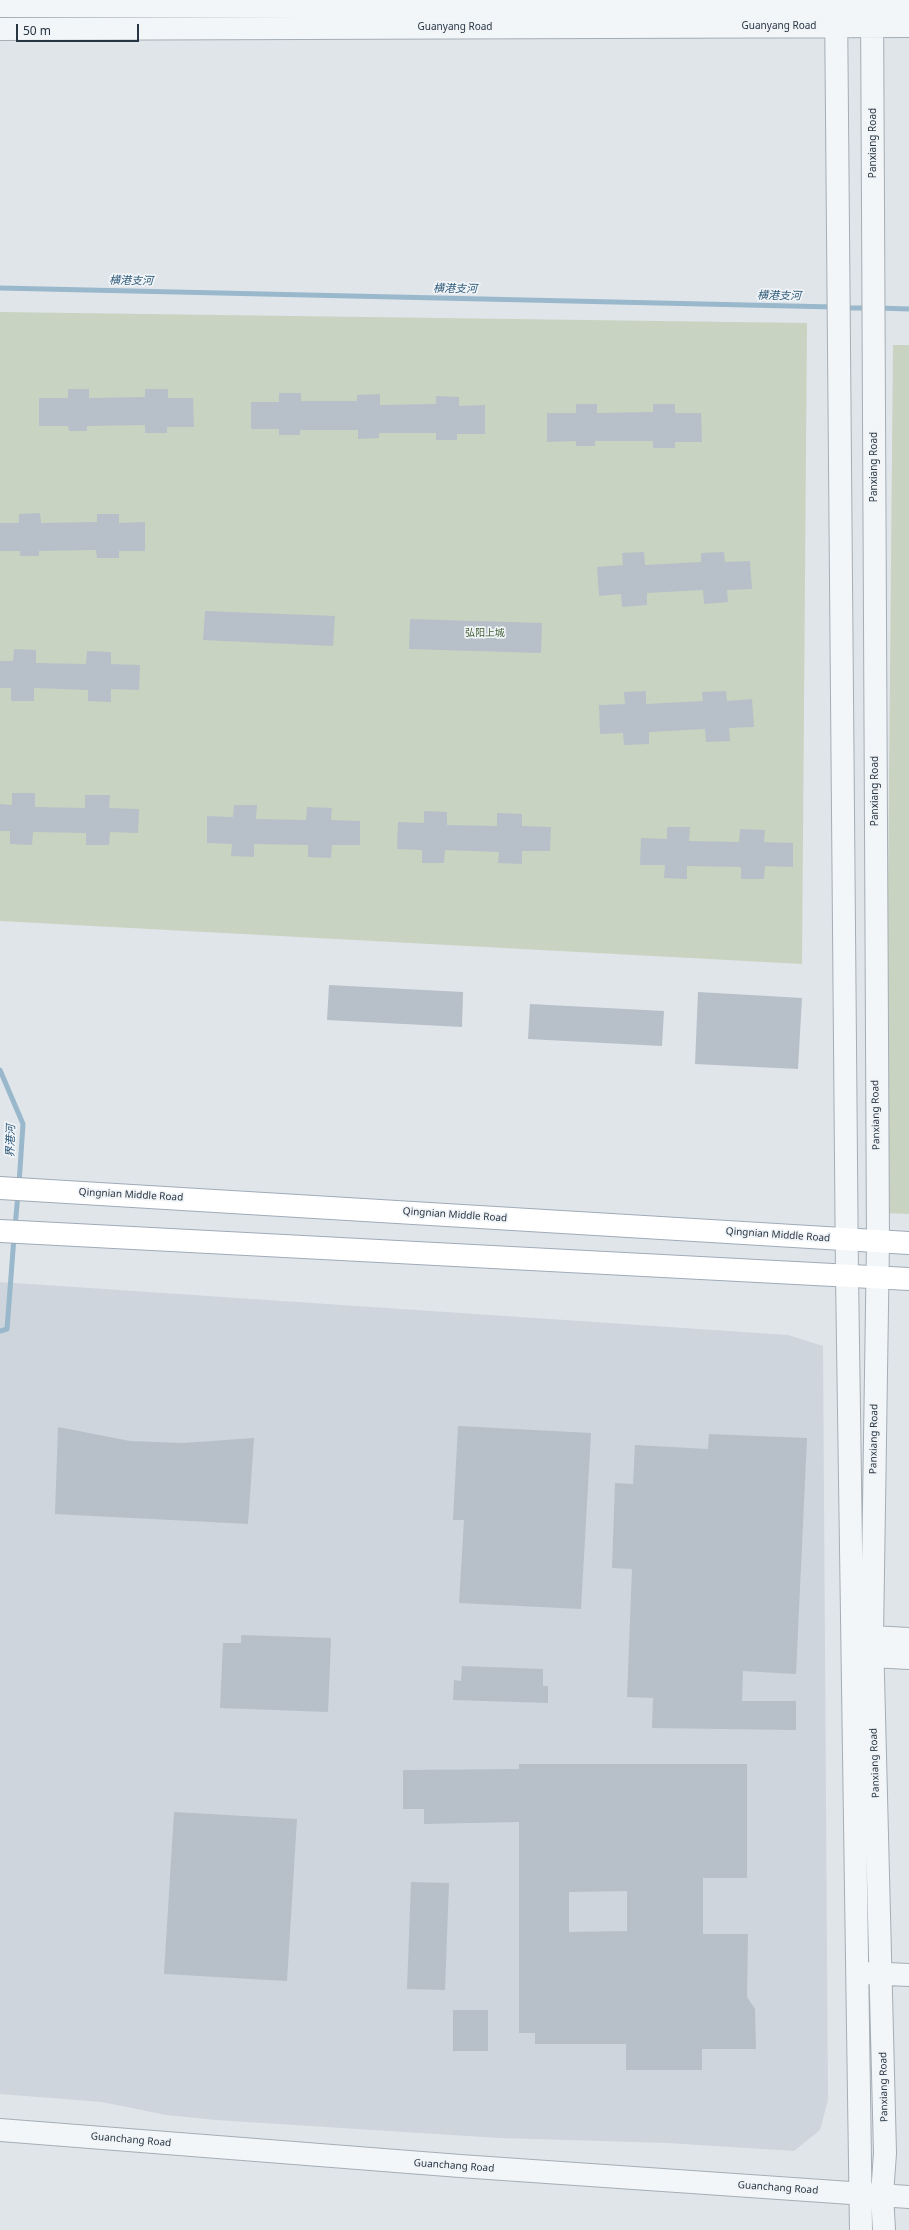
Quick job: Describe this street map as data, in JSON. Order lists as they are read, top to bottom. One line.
{"streets":{"main road":["Qingnian Middle Road"],"street":["Guanyang Road","Panxiang Road","Guanchang Road"]},"crossings":[["Guanyang Road","Panxiang Road"],["Panxiang Road","Qingnian Middle Road"],["Panxiang Road","Guanchang Road"]],"water":["横港支河","界港河"],"parks":["弘阳上城"],"scale_bar":"50 m"}
